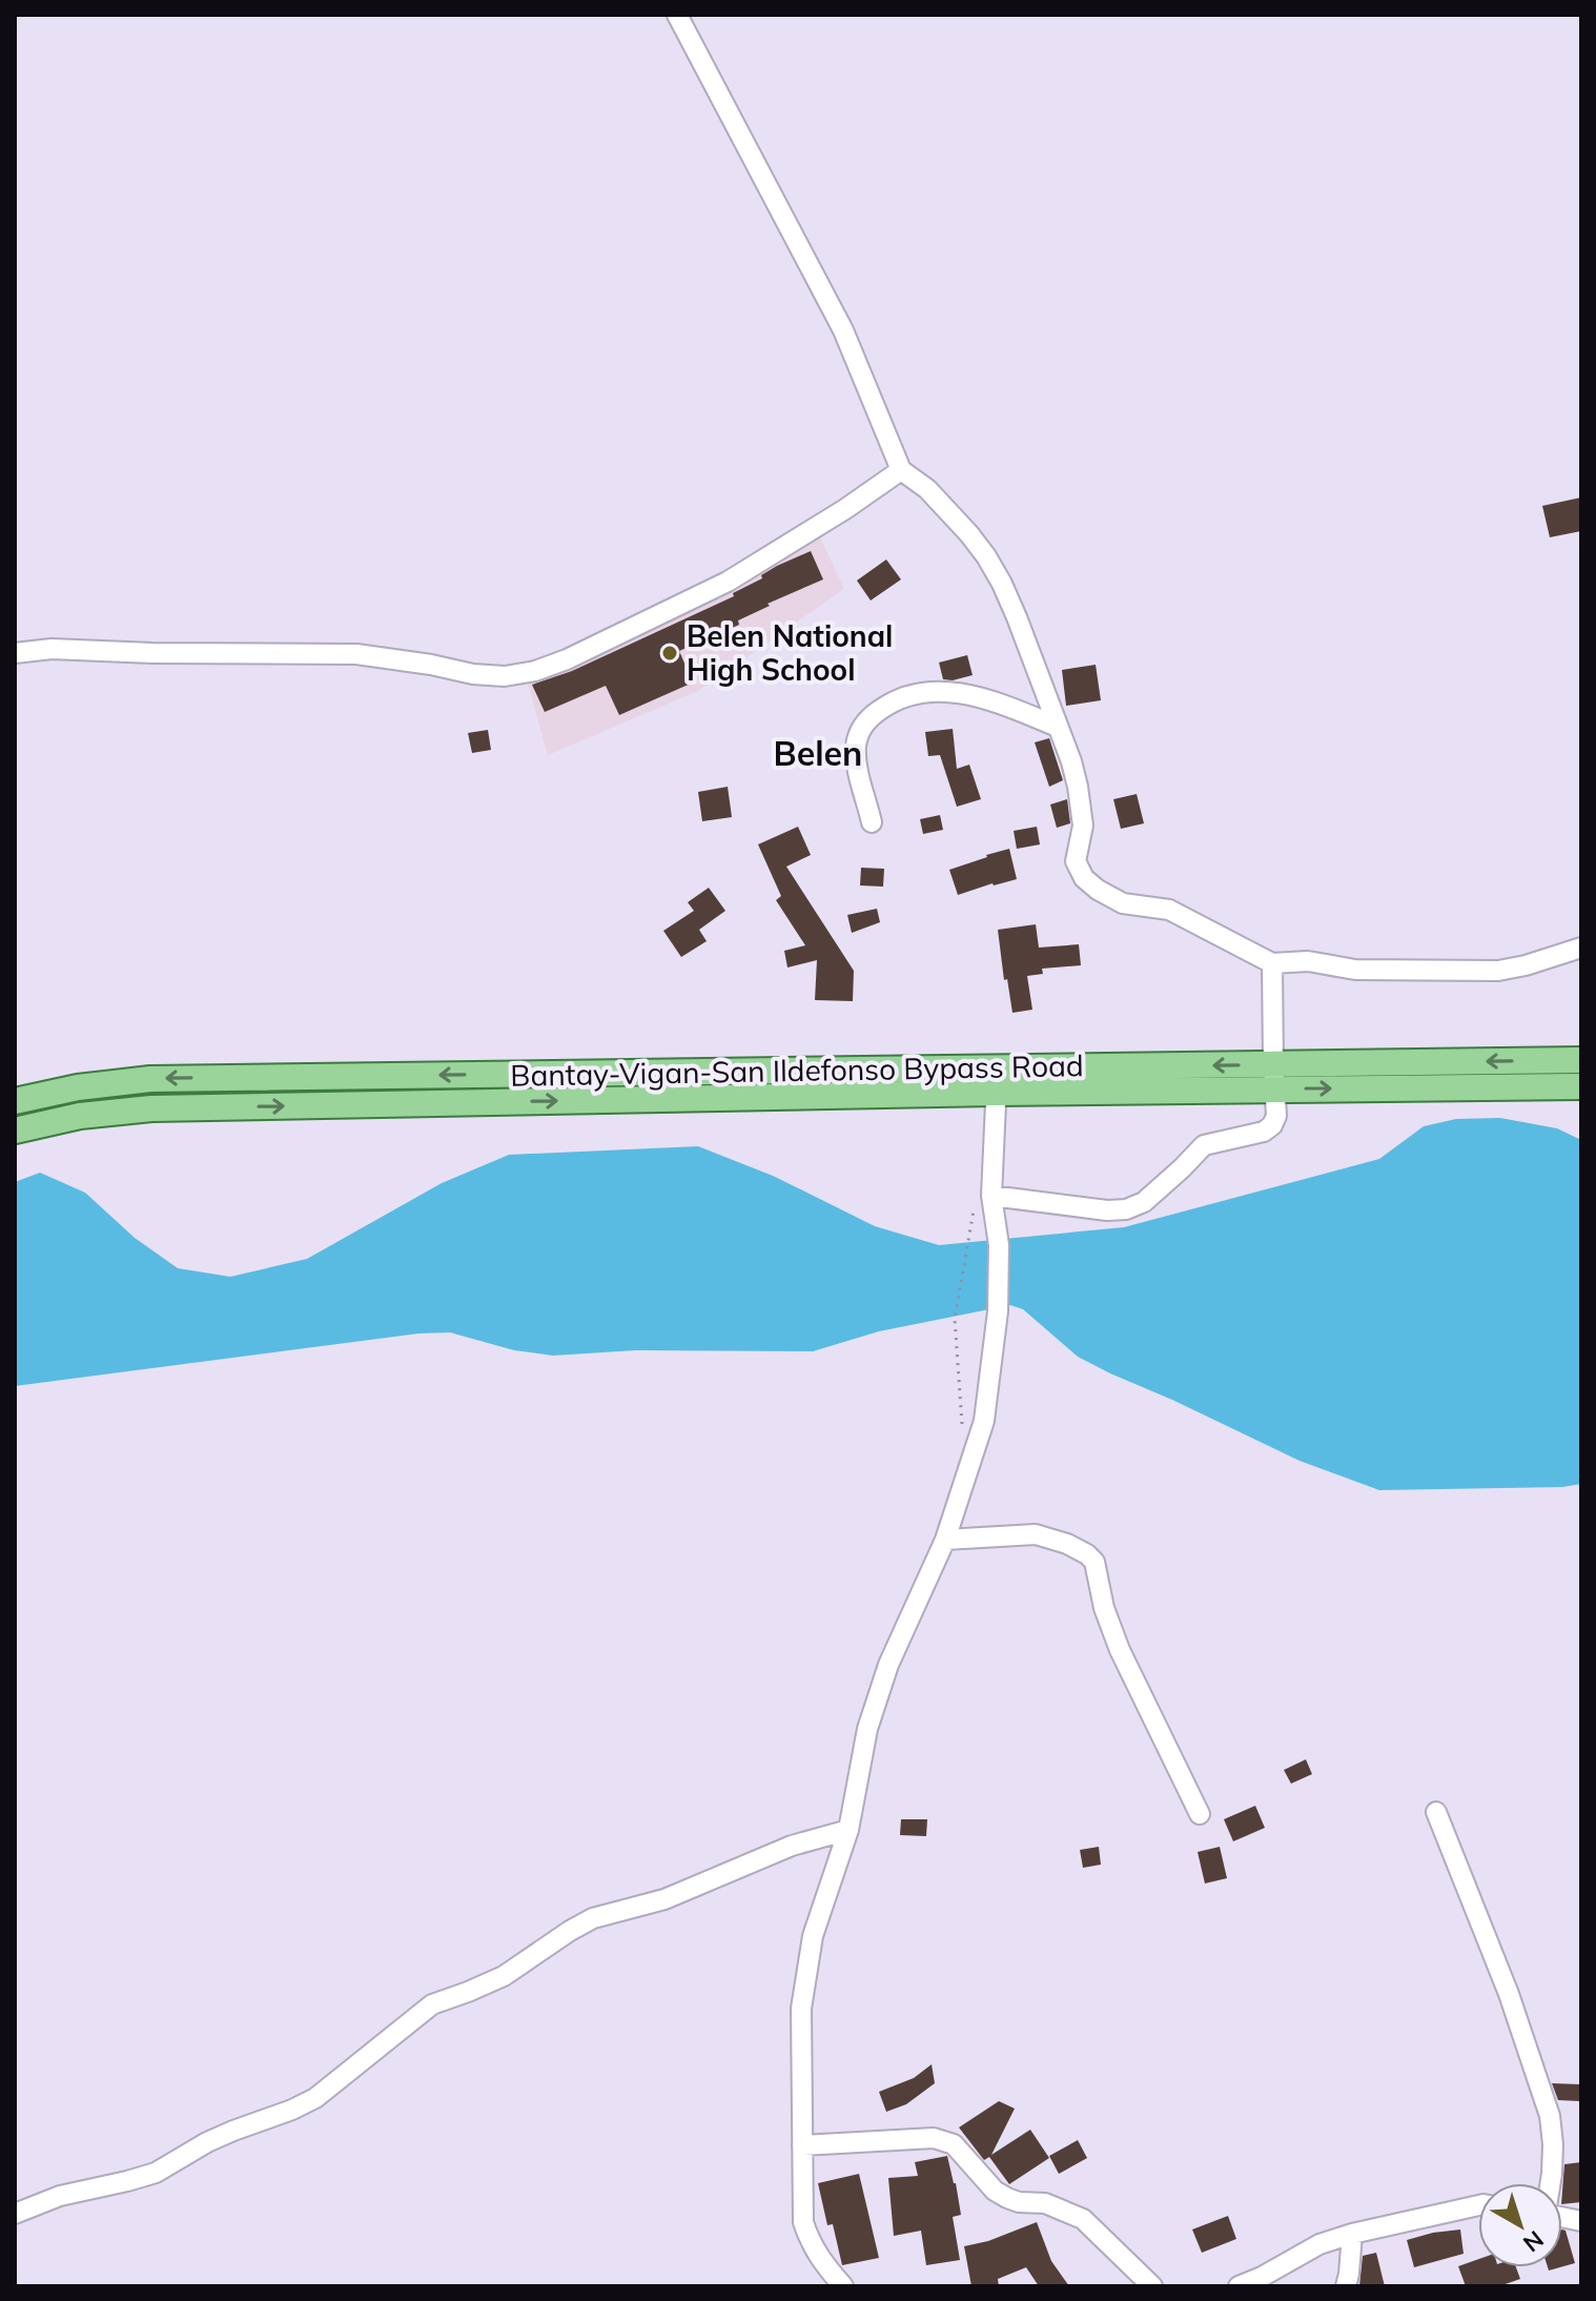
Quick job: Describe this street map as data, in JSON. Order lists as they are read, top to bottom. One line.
{"streets":{"main road":["Bantay-Vigan-San Ildefonso Bypass Road"]},"districts":["Belen"],"places":["Belen National High School"],"north":"bottom right"}
